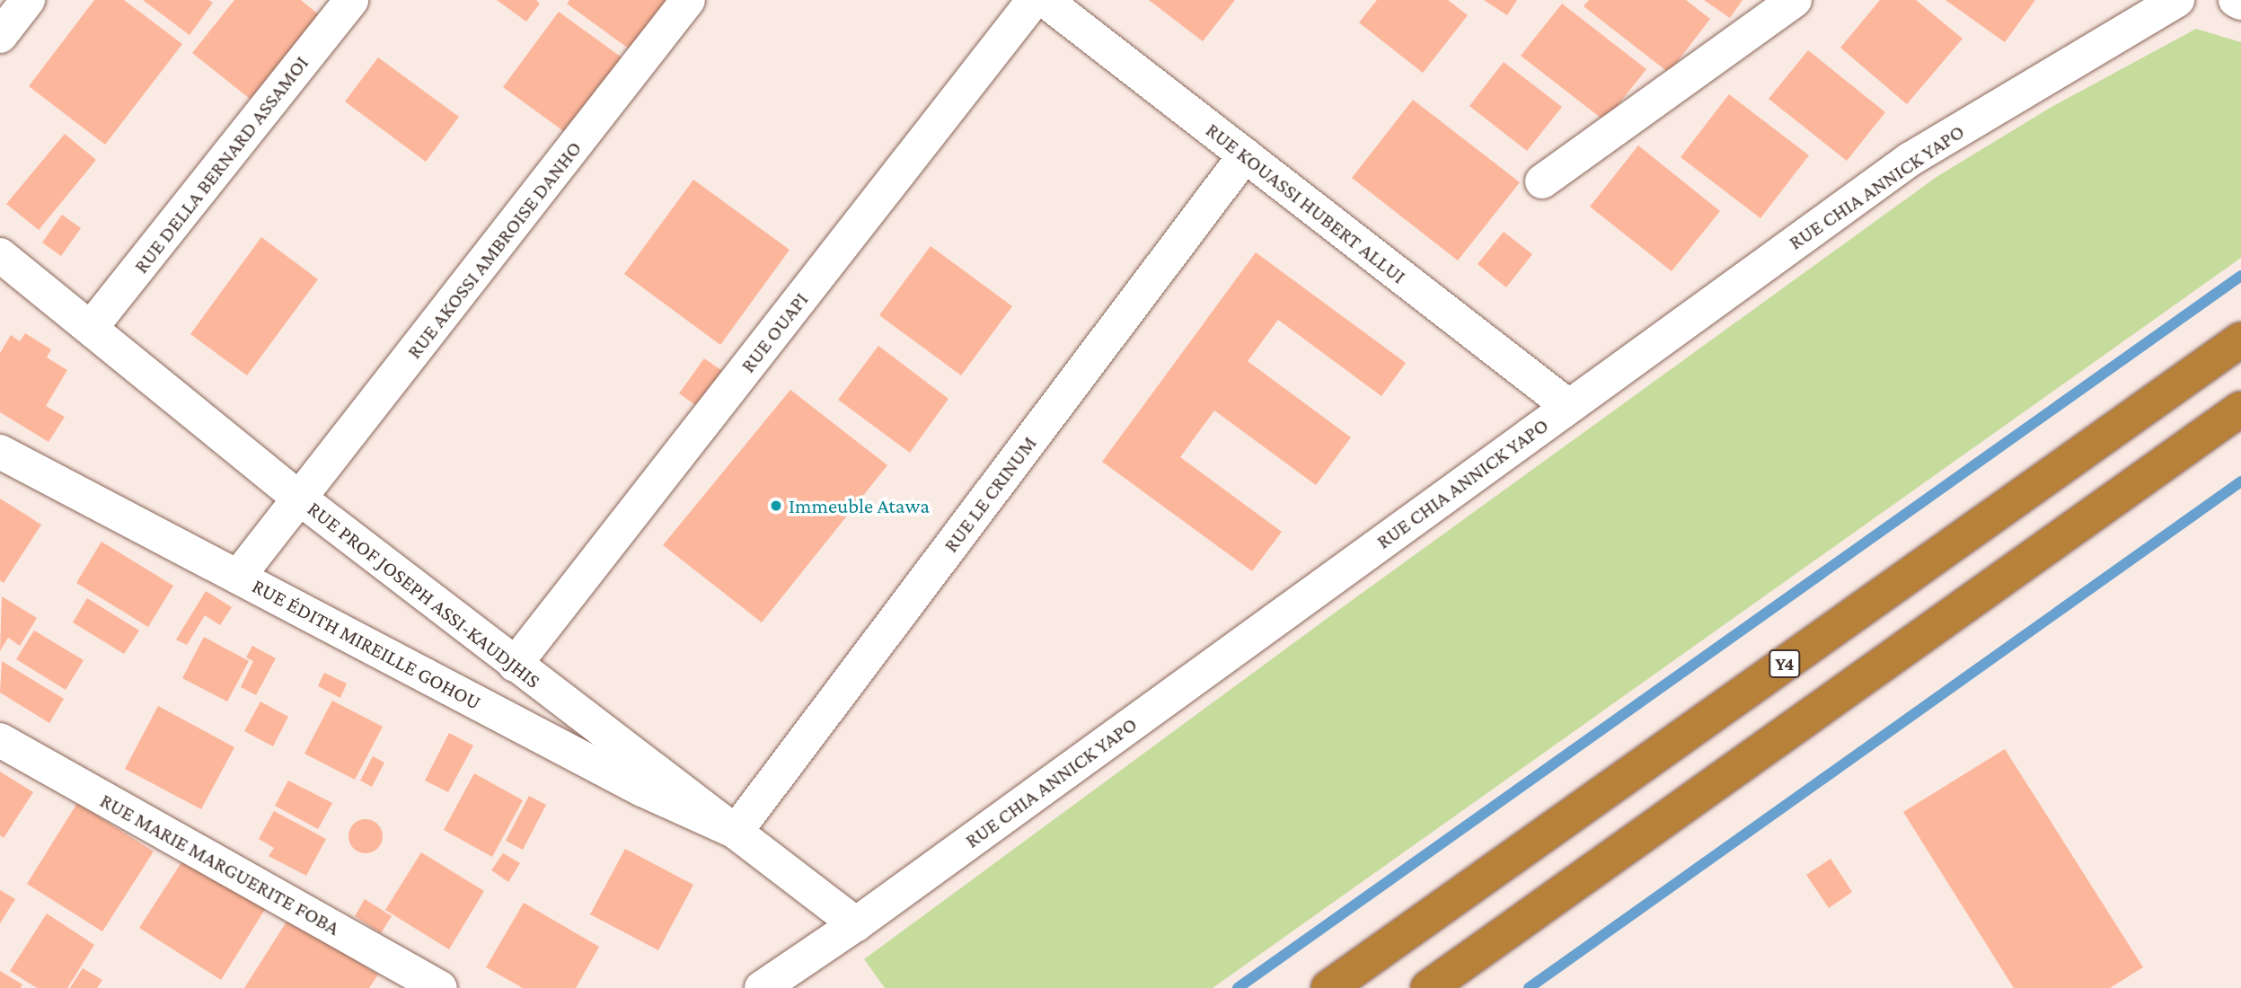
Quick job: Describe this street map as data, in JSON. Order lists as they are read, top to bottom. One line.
{"streets":{"highway":["Y4"],"street":["RUE DELLA BERNARD ASSAMOI","RUE CHIA ANNICK YAPO","RUE KOUASSI HUBERT ALLUI","RUE AKOSSI AMBROISE DANHO","RUE OUAPI","RUE LE CRINUM","RUE PROF JOSEPH ASSI-KAUDJHIS","RUE ÉDITH MIREILLE GOHOU","RUE MARIE MARGUERITE FOBA"]},"crossings":[["RUE DELLA BERNARD ASSAMOI","RUE PROF JOSEPH ASSI-KAUDJHIS"],["RUE CHIA ANNICK YAPO","RUE KOUASSI HUBERT ALLUI"],["RUE CHIA ANNICK YAPO","RUE PROF JOSEPH ASSI-KAUDJHIS"],["RUE KOUASSI HUBERT ALLUI","RUE LE CRINUM"],["RUE AKOSSI AMBROISE DANHO","RUE PROF JOSEPH ASSI-KAUDJHIS"],["RUE AKOSSI AMBROISE DANHO","RUE ÉDITH MIREILLE GOHOU"],["RUE OUAPI","RUE PROF JOSEPH ASSI-KAUDJHIS"],["RUE LE CRINUM","RUE PROF JOSEPH ASSI-KAUDJHIS"],["RUE LE CRINUM","RUE ÉDITH MIREILLE GOHOU"],["RUE PROF JOSEPH ASSI-KAUDJHIS","RUE ÉDITH MIREILLE GOHOU"]],"places":["Immeuble Atawa"]}
